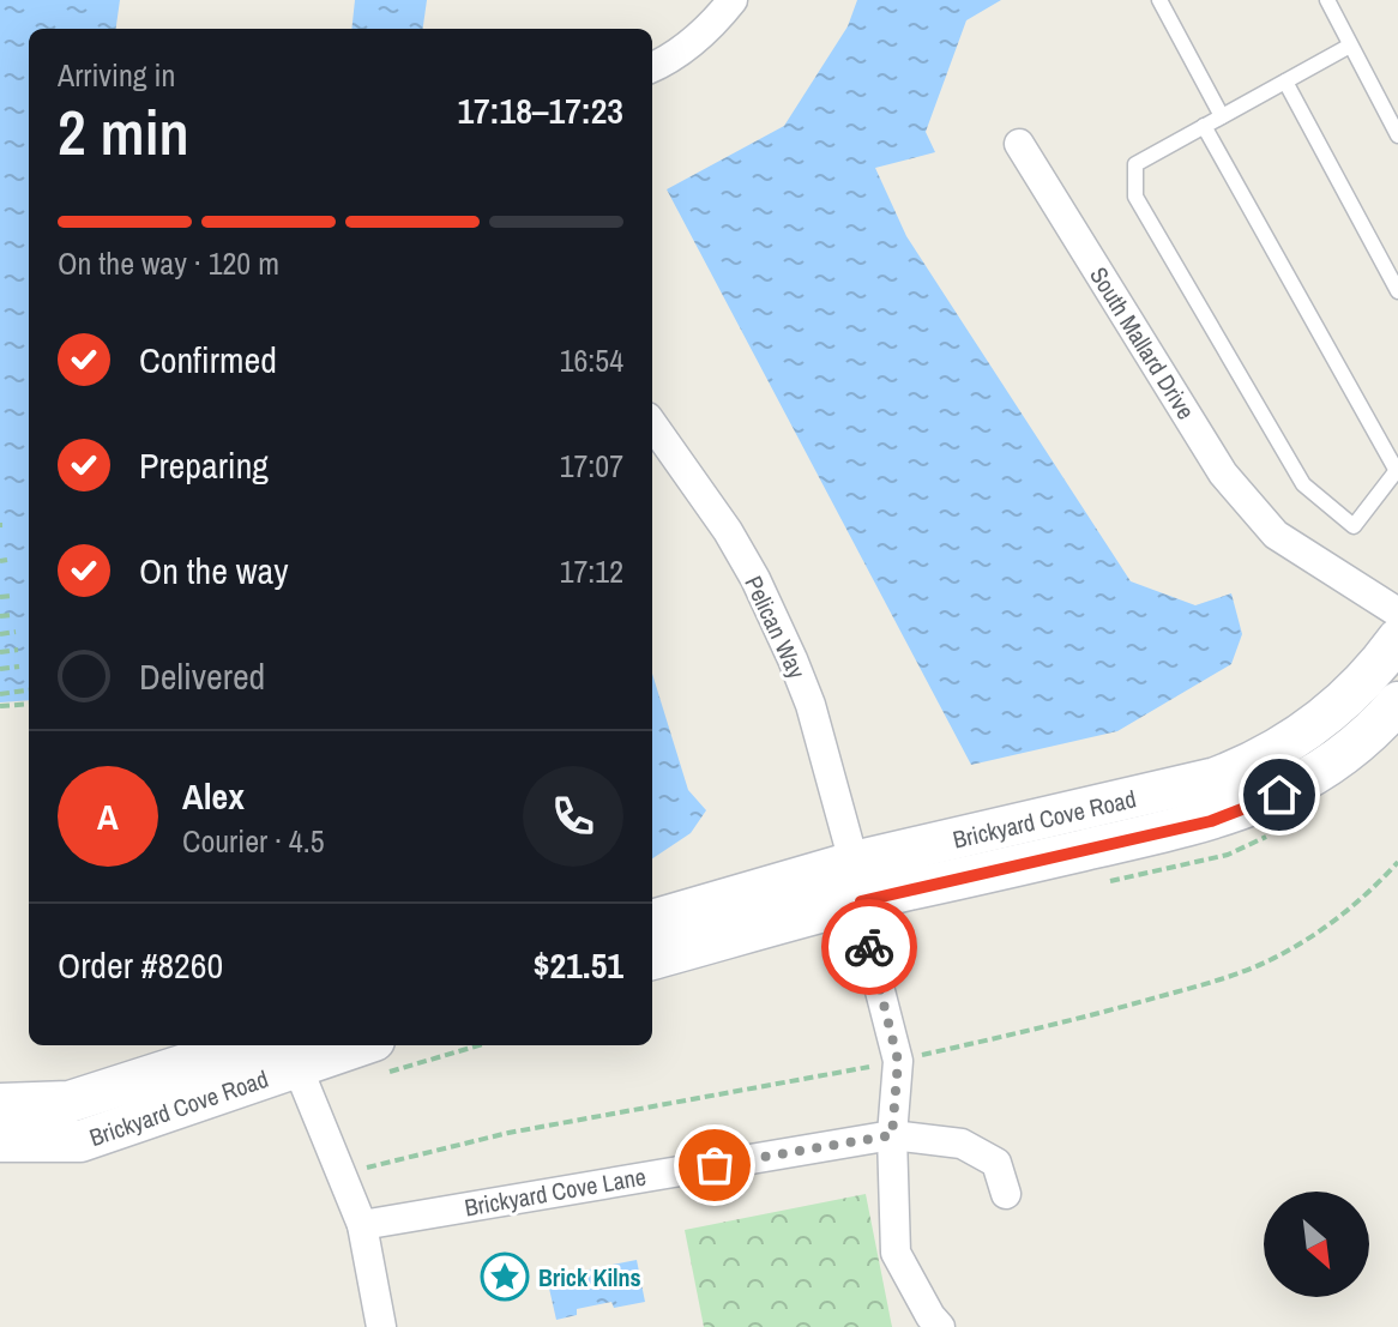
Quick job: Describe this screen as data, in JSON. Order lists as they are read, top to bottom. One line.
{"streets":{"street":["South Mallard Drive","Pelican Way","Brickyard Cove Road","Brickyard Cove Lane"]},"crossings":[["Pelican Way","Brickyard Cove Road"],["Pelican Way","Brickyard Cove Lane"],["Brickyard Cove Road","Brickyard Cove Lane"]],"places":{"place":["Brick Kilns"]},"north":"bottom right","page":{"heading":["2 min","Arriving in","17:18–17:23"],"panel":["Alex","Courier · 4.5","Order #8260","$21.51"],"bar":"On the way · 120 m","list":[["Confirmed","16:54"],["Preparing","17:07"],["On the way","17:12"],"Delivered"],"round":"A"}}
